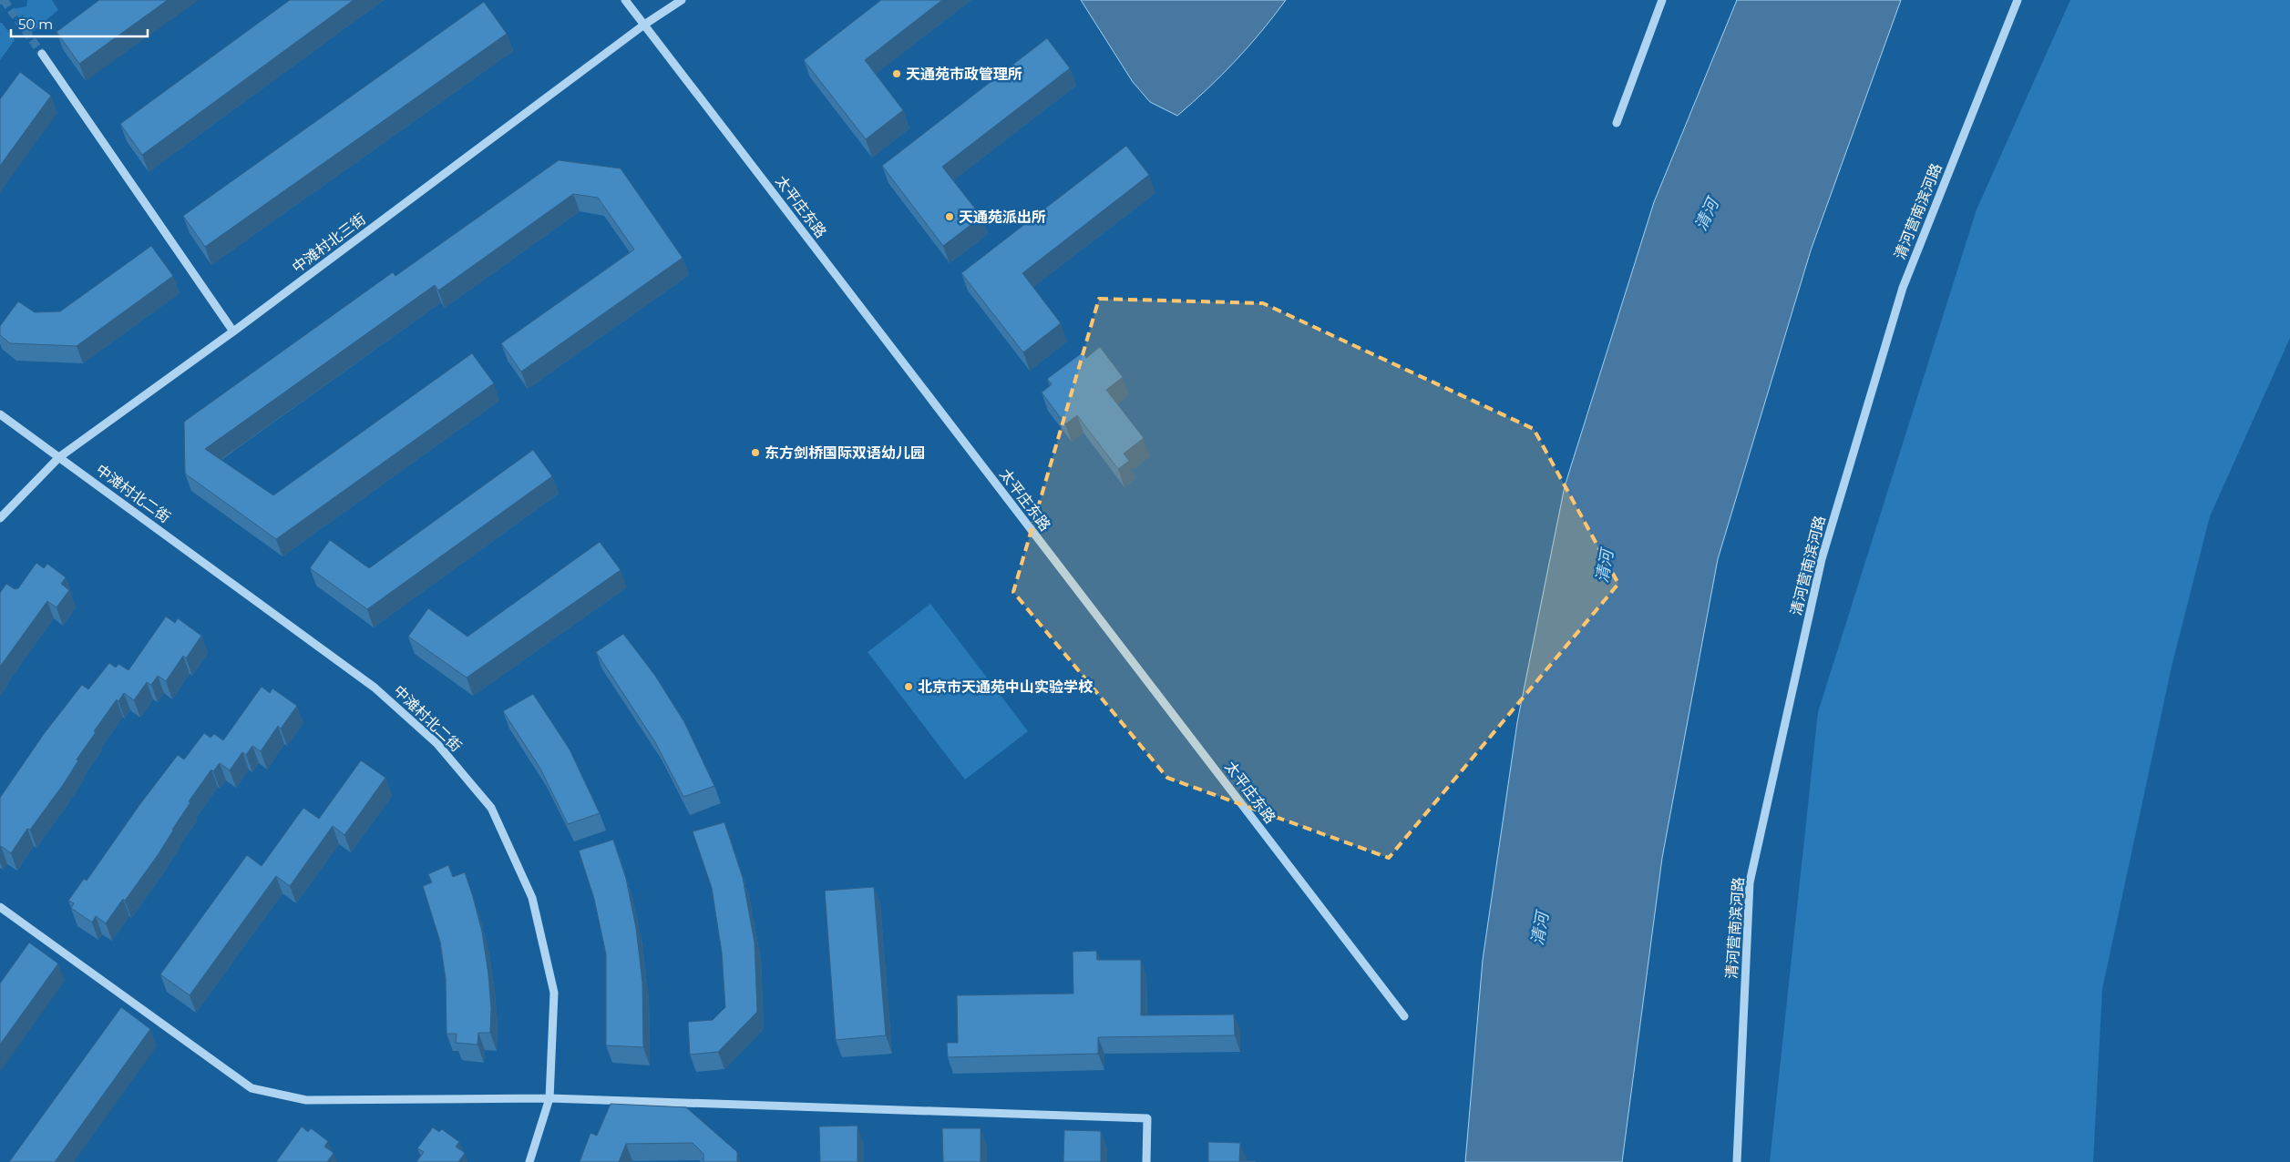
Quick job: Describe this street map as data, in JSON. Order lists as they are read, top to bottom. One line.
{"streets":{"street":["太平庄东路","清河营南滨河路","中滩村北三街","中滩村北二街"]},"crossings":[["太平庄东路","中滩村北三街"],["中滩村北三街","中滩村北二街"]],"water":["清河"],"places":["天通苑市政管理所","天通苑派出所","东方剑桥国际双语幼儿园","北京市天通苑中山实验学校"],"scale_bar":"50 m"}
